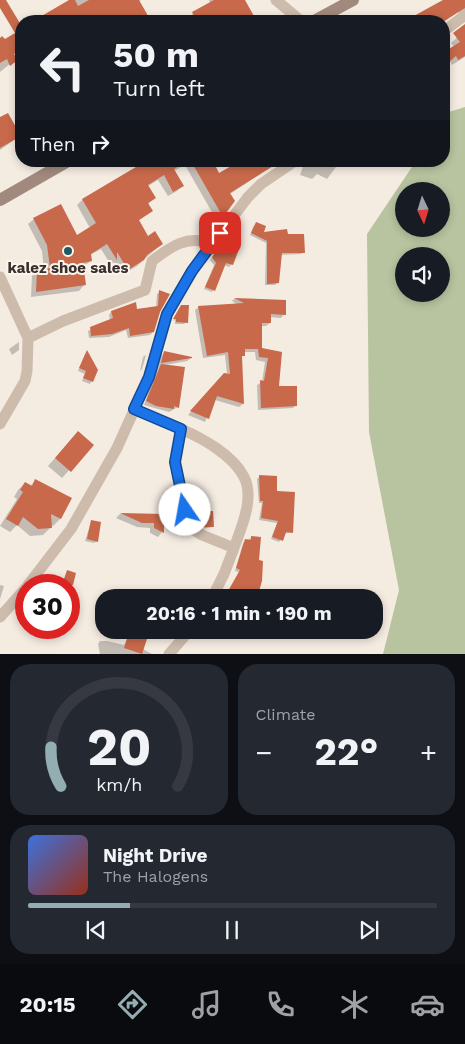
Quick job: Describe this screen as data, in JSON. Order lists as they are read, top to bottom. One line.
{"places":["kalez shoe sales"],"north":"bottom","page":{"turn":["50 m","Turn left"],"then":"Then","limit":"30","trip":"20:16 · 1 min · 190 m","tile":"Climate","heat":["−","22°","+"],"song":["Night Drive","The Halogens"],"tabs":"20:15","gauge":["20","km/h"]}}
